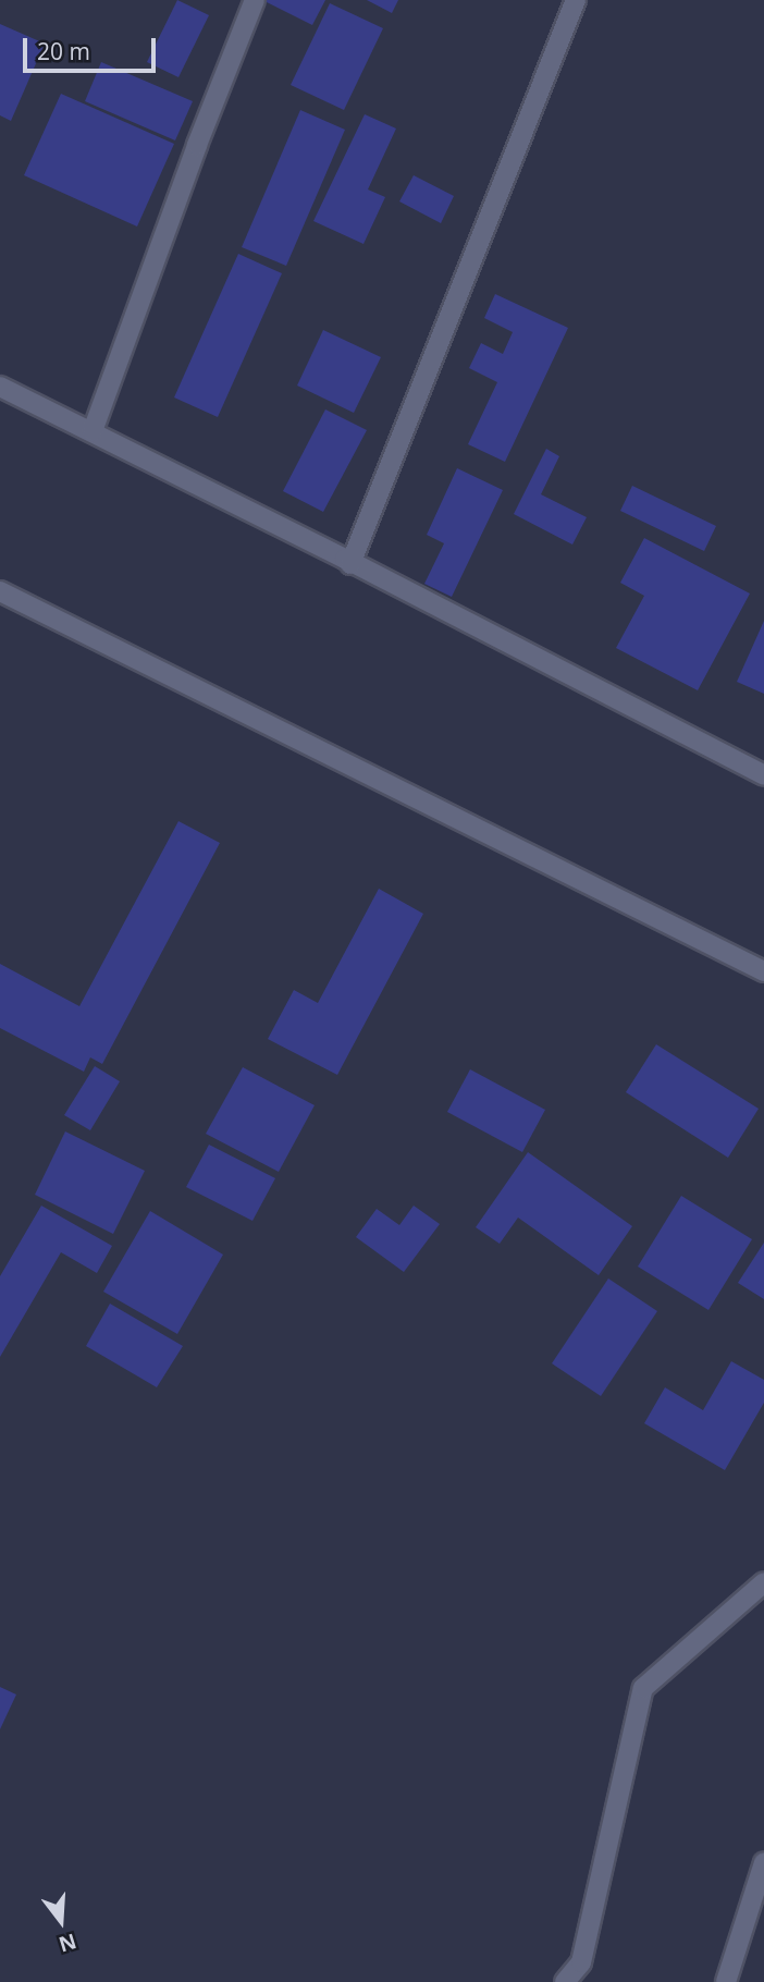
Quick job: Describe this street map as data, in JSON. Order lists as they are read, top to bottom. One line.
{"scale_bar":"20 m","north":"bottom"}
